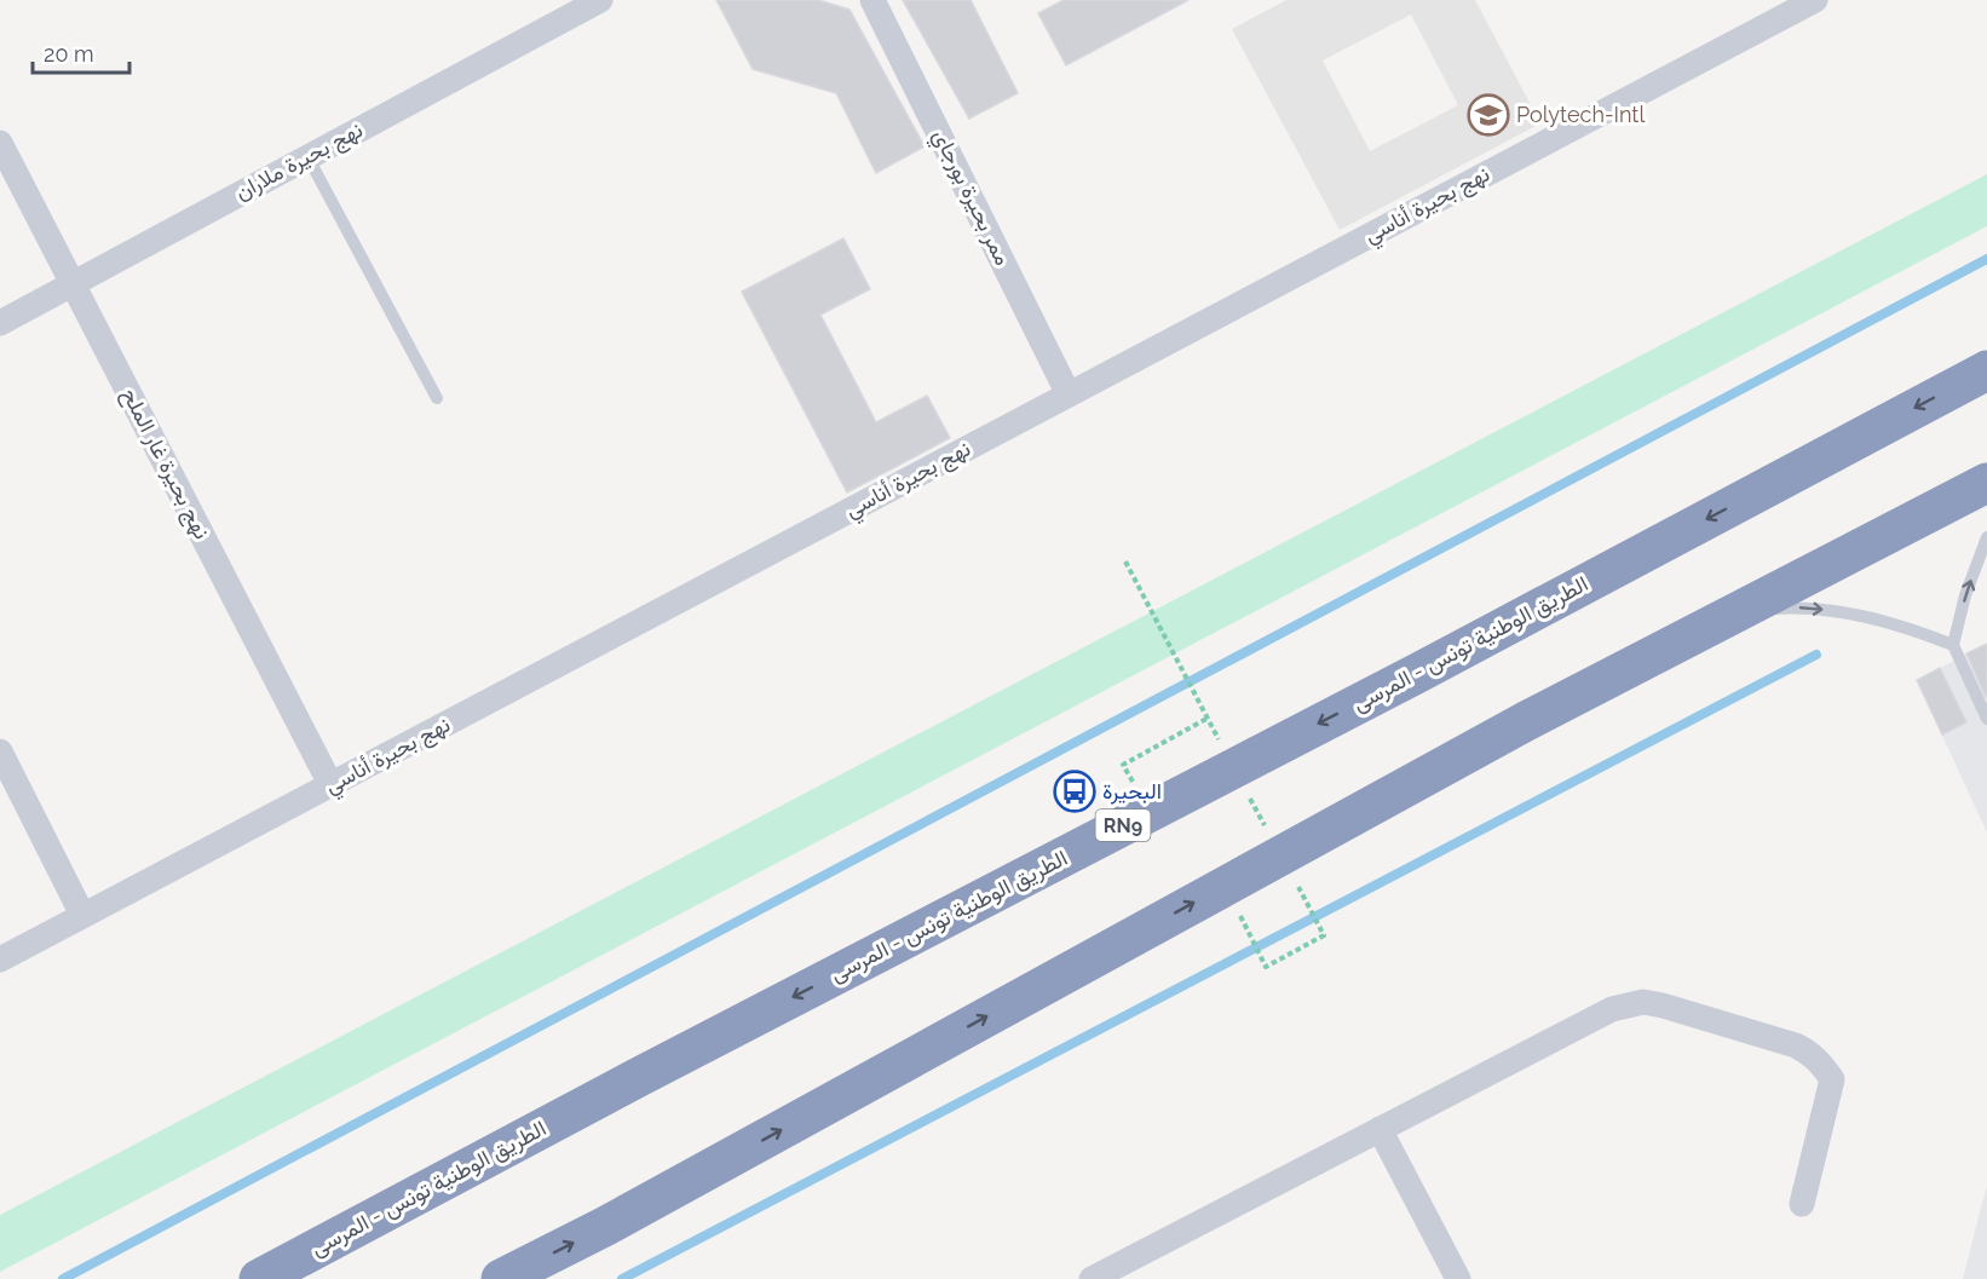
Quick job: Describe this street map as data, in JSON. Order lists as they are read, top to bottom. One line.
{"streets":{"highway":["الطريق الوطنية تونس - المرسى","RN9"],"street":["نهج بحيرة ملاران","ممر بحيرة بورجاي","نهج بحيرة أناسي","نهج بحيرة غار الملح"]},"crossings":[["نهج بحيرة ملاران","نهج بحيرة غار الملح"],["ممر بحيرة بورجاي","نهج بحيرة أناسي"],["نهج بحيرة أناسي","نهج بحيرة غار الملح"]],"places":{"school or university":["Polytech-Intl"],"bus stop":["البحيرة"]},"scale_bar":"20 m"}
